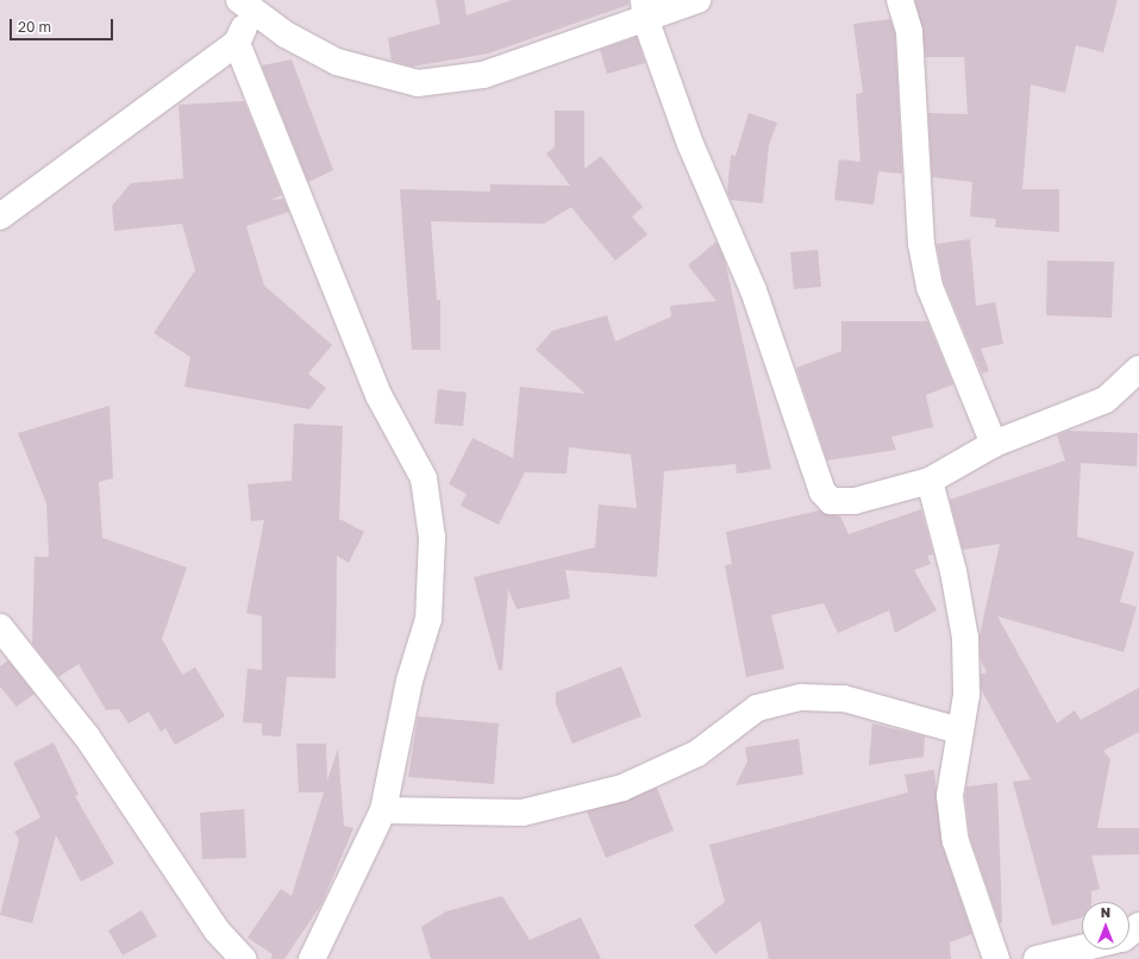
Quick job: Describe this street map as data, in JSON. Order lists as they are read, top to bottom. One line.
{"scale_bar":"20 m","north":"top"}
